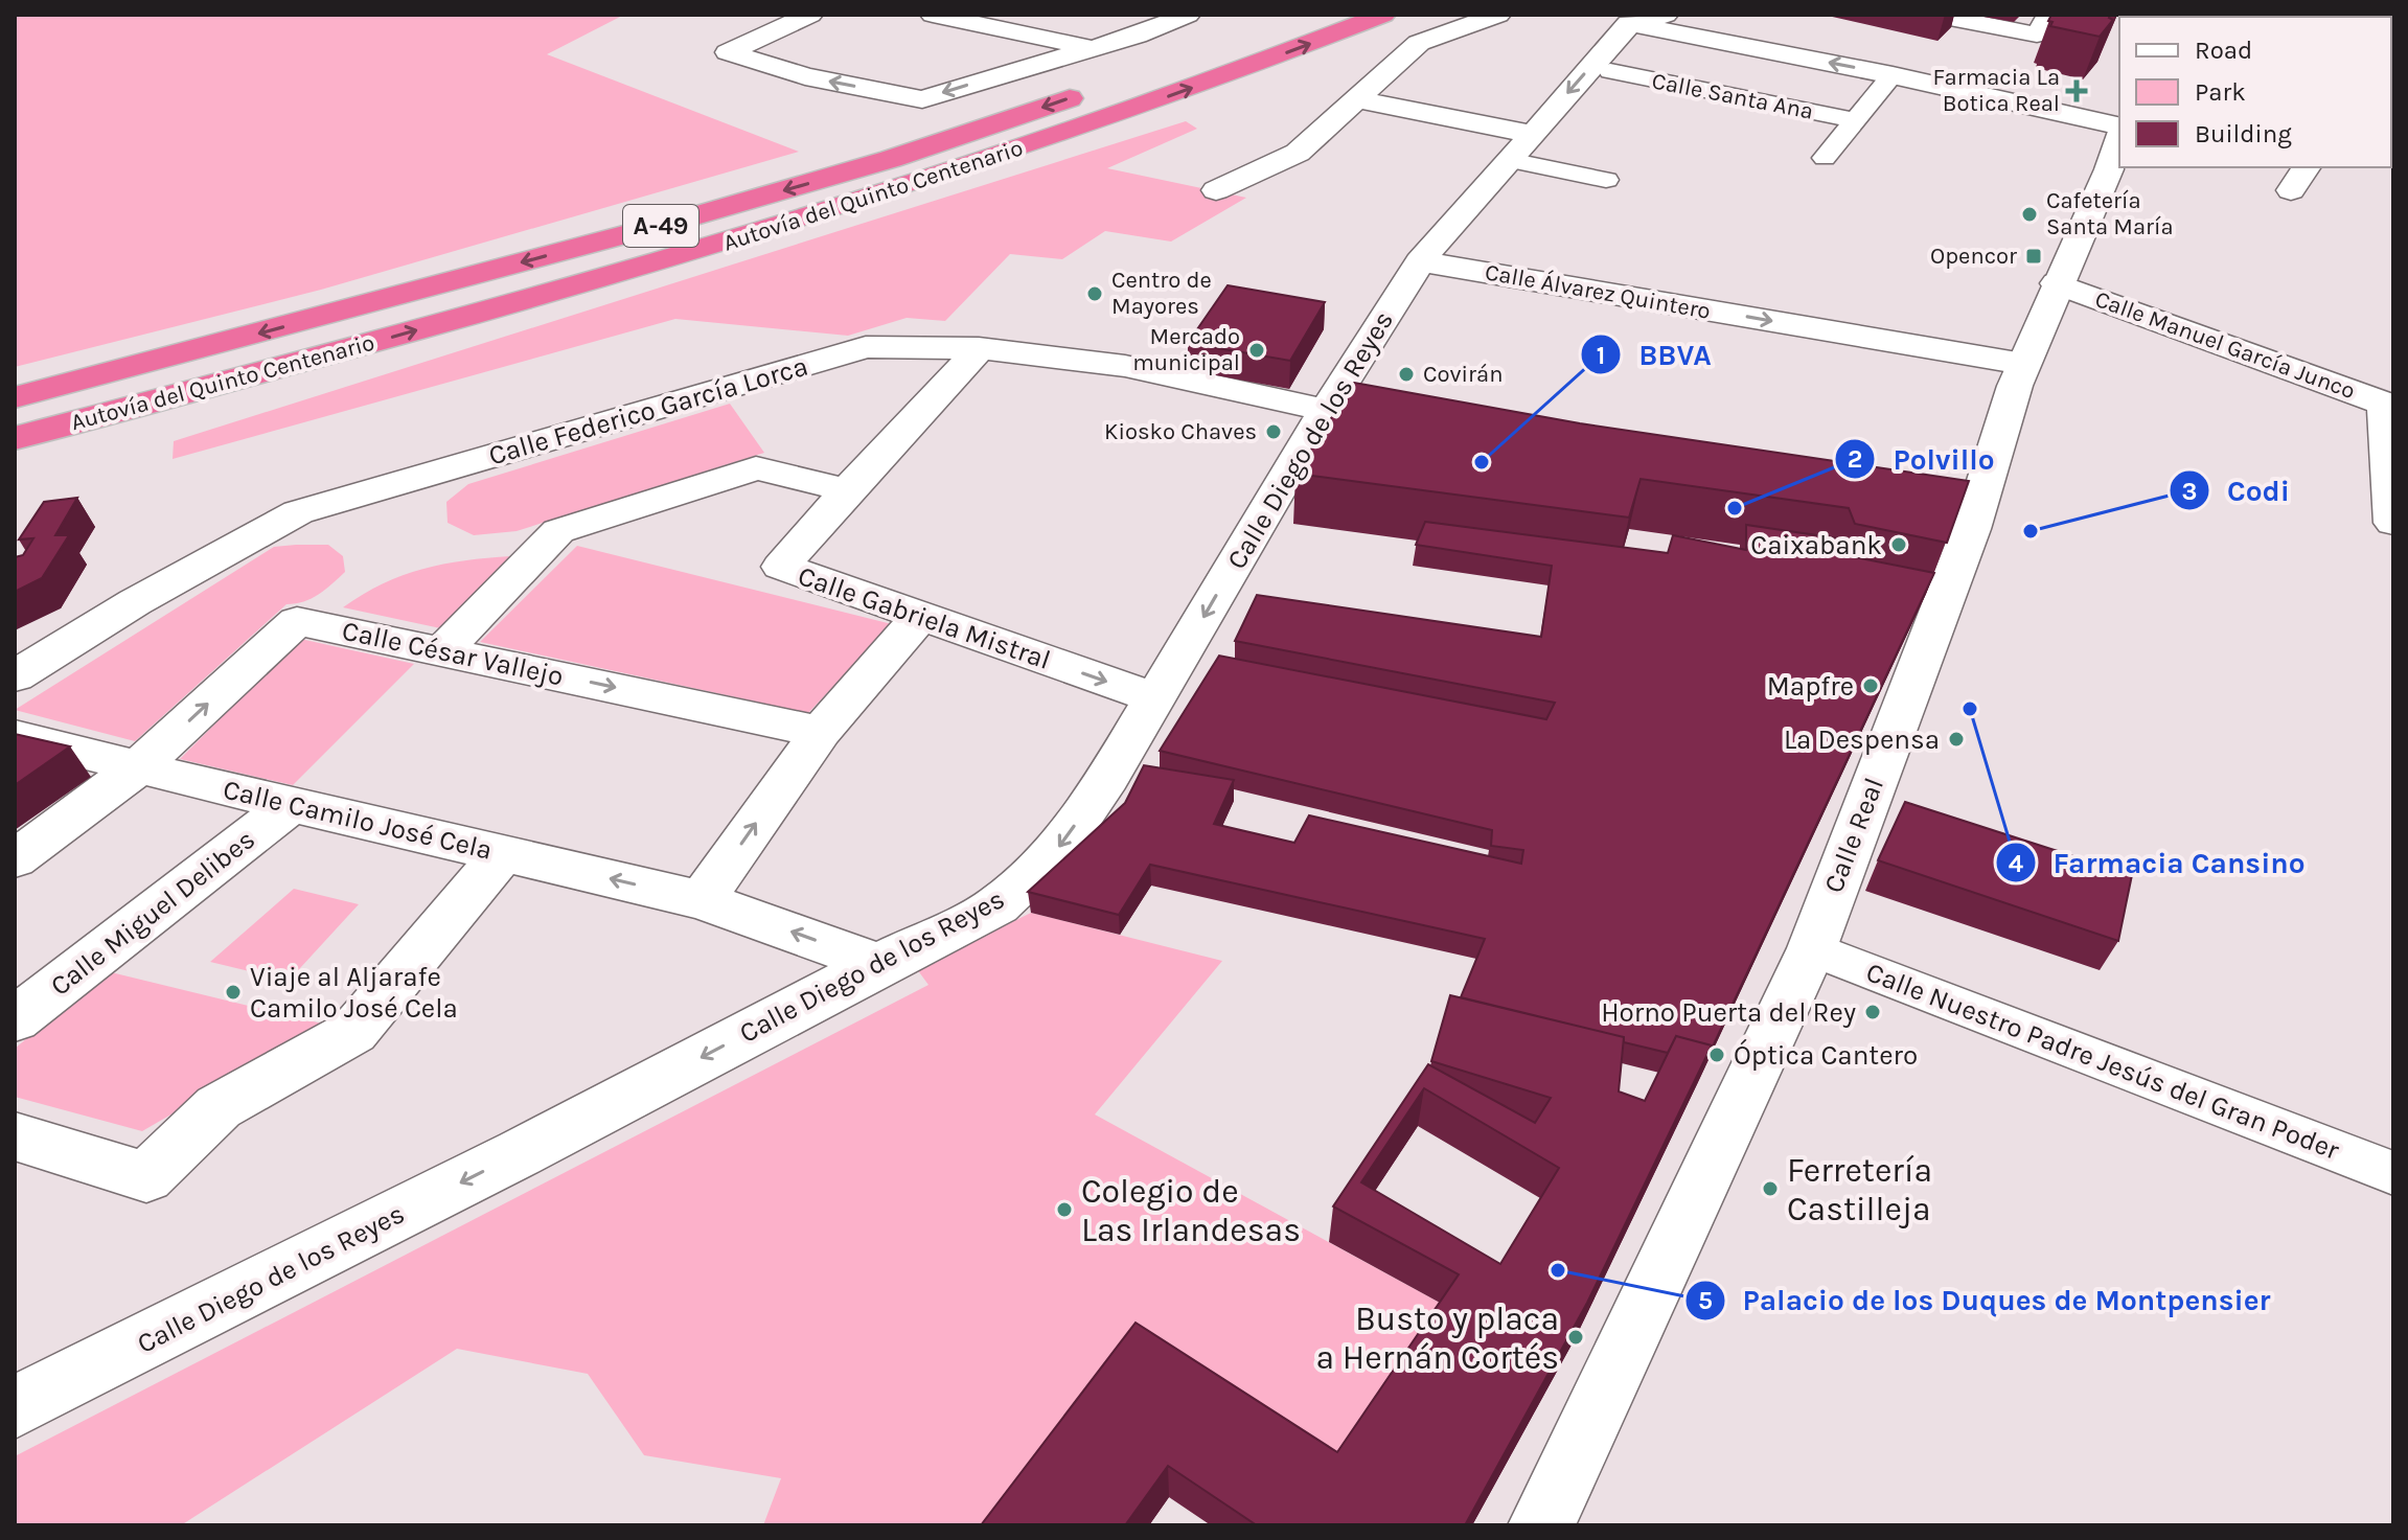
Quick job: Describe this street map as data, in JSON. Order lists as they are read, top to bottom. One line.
{"streets":{"highway":["Autovía del Quinto Centenario","A-49"],"street":["Calle Santa Ana","Calle Álvarez Quintero","Calle Manuel García Junco","Calle Federico García Lorca","Calle Diego de los Reyes","Calle Gabriela Mistral","Calle César Vallejo","Calle Camilo José Cela","Calle Real","Calle Miguel Delibes","Calle Nuestro Padre Jesús del Gran Poder"]},"crossings":[["Calle Álvarez Quintero","Calle Diego de los Reyes"],["Calle Álvarez Quintero","Calle Real"],["Calle Manuel García Junco","Calle Real"],["Calle Federico García Lorca","Calle Diego de los Reyes"],["Calle Federico García Lorca","Calle Gabriela Mistral"],["Calle Diego de los Reyes","Calle Gabriela Mistral"],["Calle Diego de los Reyes","Calle Camilo José Cela"],["Calle César Vallejo","Calle Camilo José Cela"],["Calle Camilo José Cela","Calle Miguel Delibes"],["Calle Real","Calle Nuestro Padre Jesús del Gran Poder"]],"one_way":["Calle Diego de los Reyes","Calle Gabriela Mistral","Calle César Vallejo","Calle Camilo José Cela"],"places":{"health":["Farmacia La Botica Real"],"other":["Cafetería Santa María","Centro de Mayores","Mercado municipal","Covirán","Kiosko Chaves","BBVA","Polvillo","Codi","Caixabank","Mapfre","Farmacia Cansino","La Despensa","Viaje al Aljarafe Camilo José Cela","Horno Puerta del Rey","Óptica Cantero","Ferretería Castilleja","Colegio de Las Irlandesas","Palacio de los Duques de Montpensier","Busto y placa a Hernán Cortés"],"transit":["Opencor"]},"legend":["Road","Park","Building"]}
